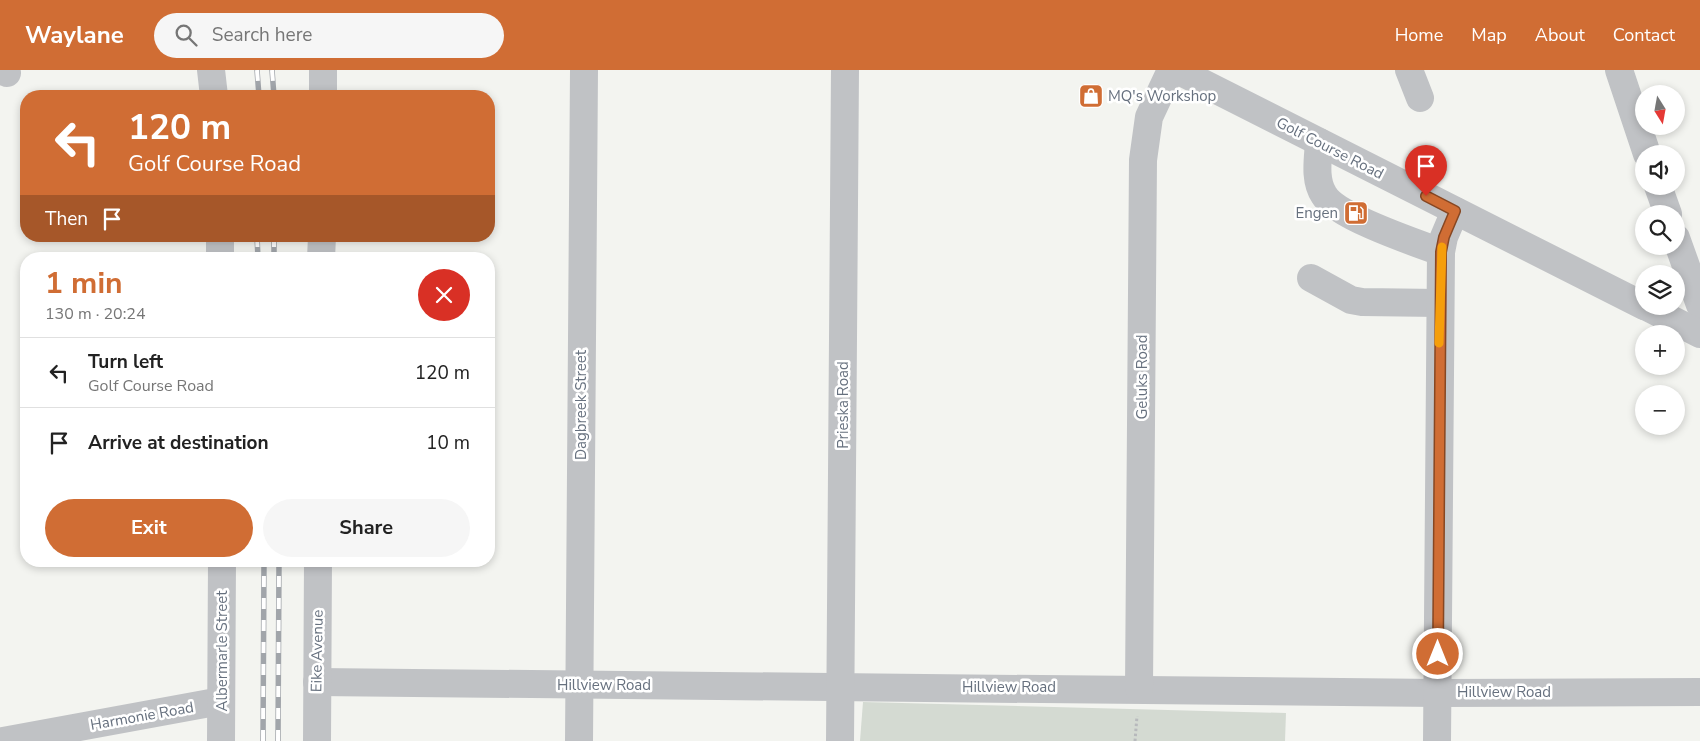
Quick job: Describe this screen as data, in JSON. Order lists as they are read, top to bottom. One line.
{"streets":{"street":["Golf Course Road","Geluks Road","Dagbreek Street","Prieska Road","Albermarle Street","Eike Avenue","Hillview Road","Harmonie Road"]},"crossings":[["Geluks Road","Hillview Road"],["Dagbreek Street","Hillview Road"],["Prieska Road","Hillview Road"],["Albermarle Street","Harmonie Road"],["Eike Avenue","Hillview Road"]],"places":{"shop":["MQ's Workshop"],"fuel station":["Engen"]},"north":"bottom","page":{"header":"Waylane","search":"Search here","nav":["Home","Map","About","Contact"],"map_buttons":["+","−"],"turn":["120 m","Golf Course Road"],"then":"Then","heading":["1 min","130 m · 20:24"],"list":[{"name":"Turn left","note":"Golf Course Road","value":"120 m"},{"name":"Arrive at destination","value":"10 m"}],"buttons":["Exit","Share"]}}
